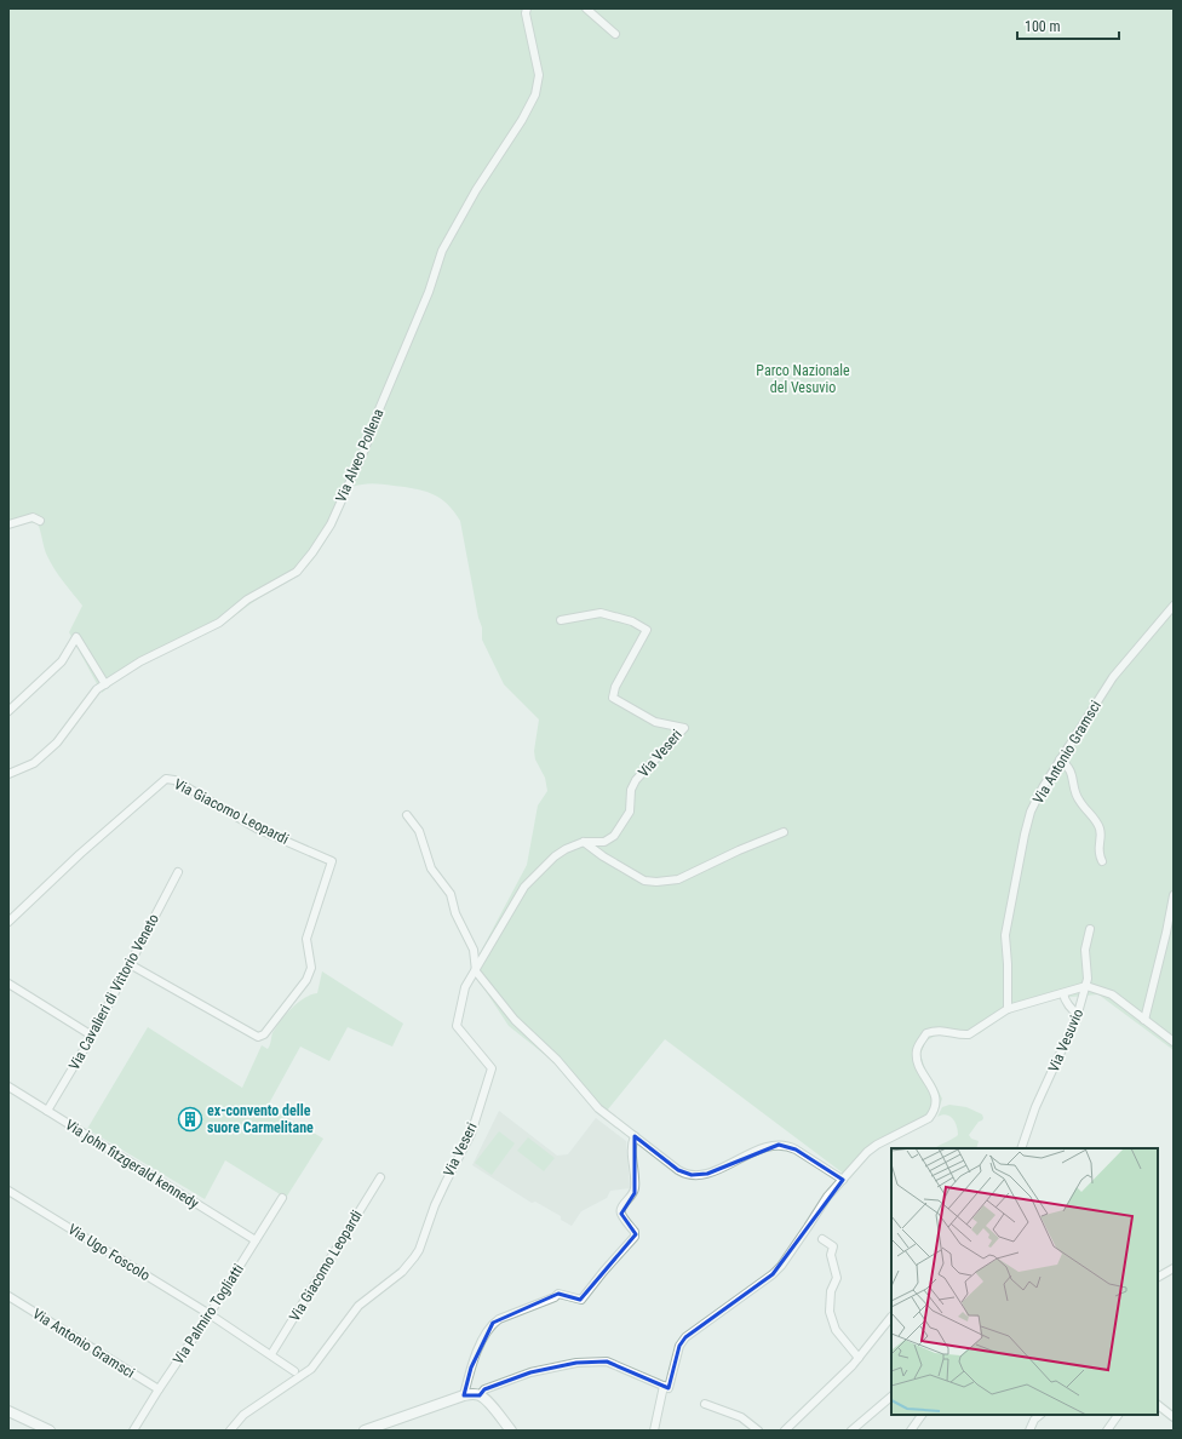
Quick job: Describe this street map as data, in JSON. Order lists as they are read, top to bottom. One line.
{"streets":{"street":["Via Alveo Pollena","Via Antonio Gramsci","Via Veseri","Via Giacomo Leopardi","Via Cavalieri di Vittorio Veneto","Via Vesuvio","Via john fitzgerald kennedy","Via Ugo Foscolo","Via Palmiro Togliatti"]},"crossings":[["Via Antonio Gramsci","Via Palmiro Togliatti"],["Via Giacomo Leopardi","Via Cavalieri di Vittorio Veneto"],["Via Cavalieri di Vittorio Veneto","Via john fitzgerald kennedy"],["Via john fitzgerald kennedy","Via Palmiro Togliatti"],["Via Ugo Foscolo","Via Palmiro Togliatti"]],"parks":["Parco Nazionale del Vesuvio"],"places":{"building":["ex-convento delle suore Carmelitane"]},"scale_bar":"100 m"}
